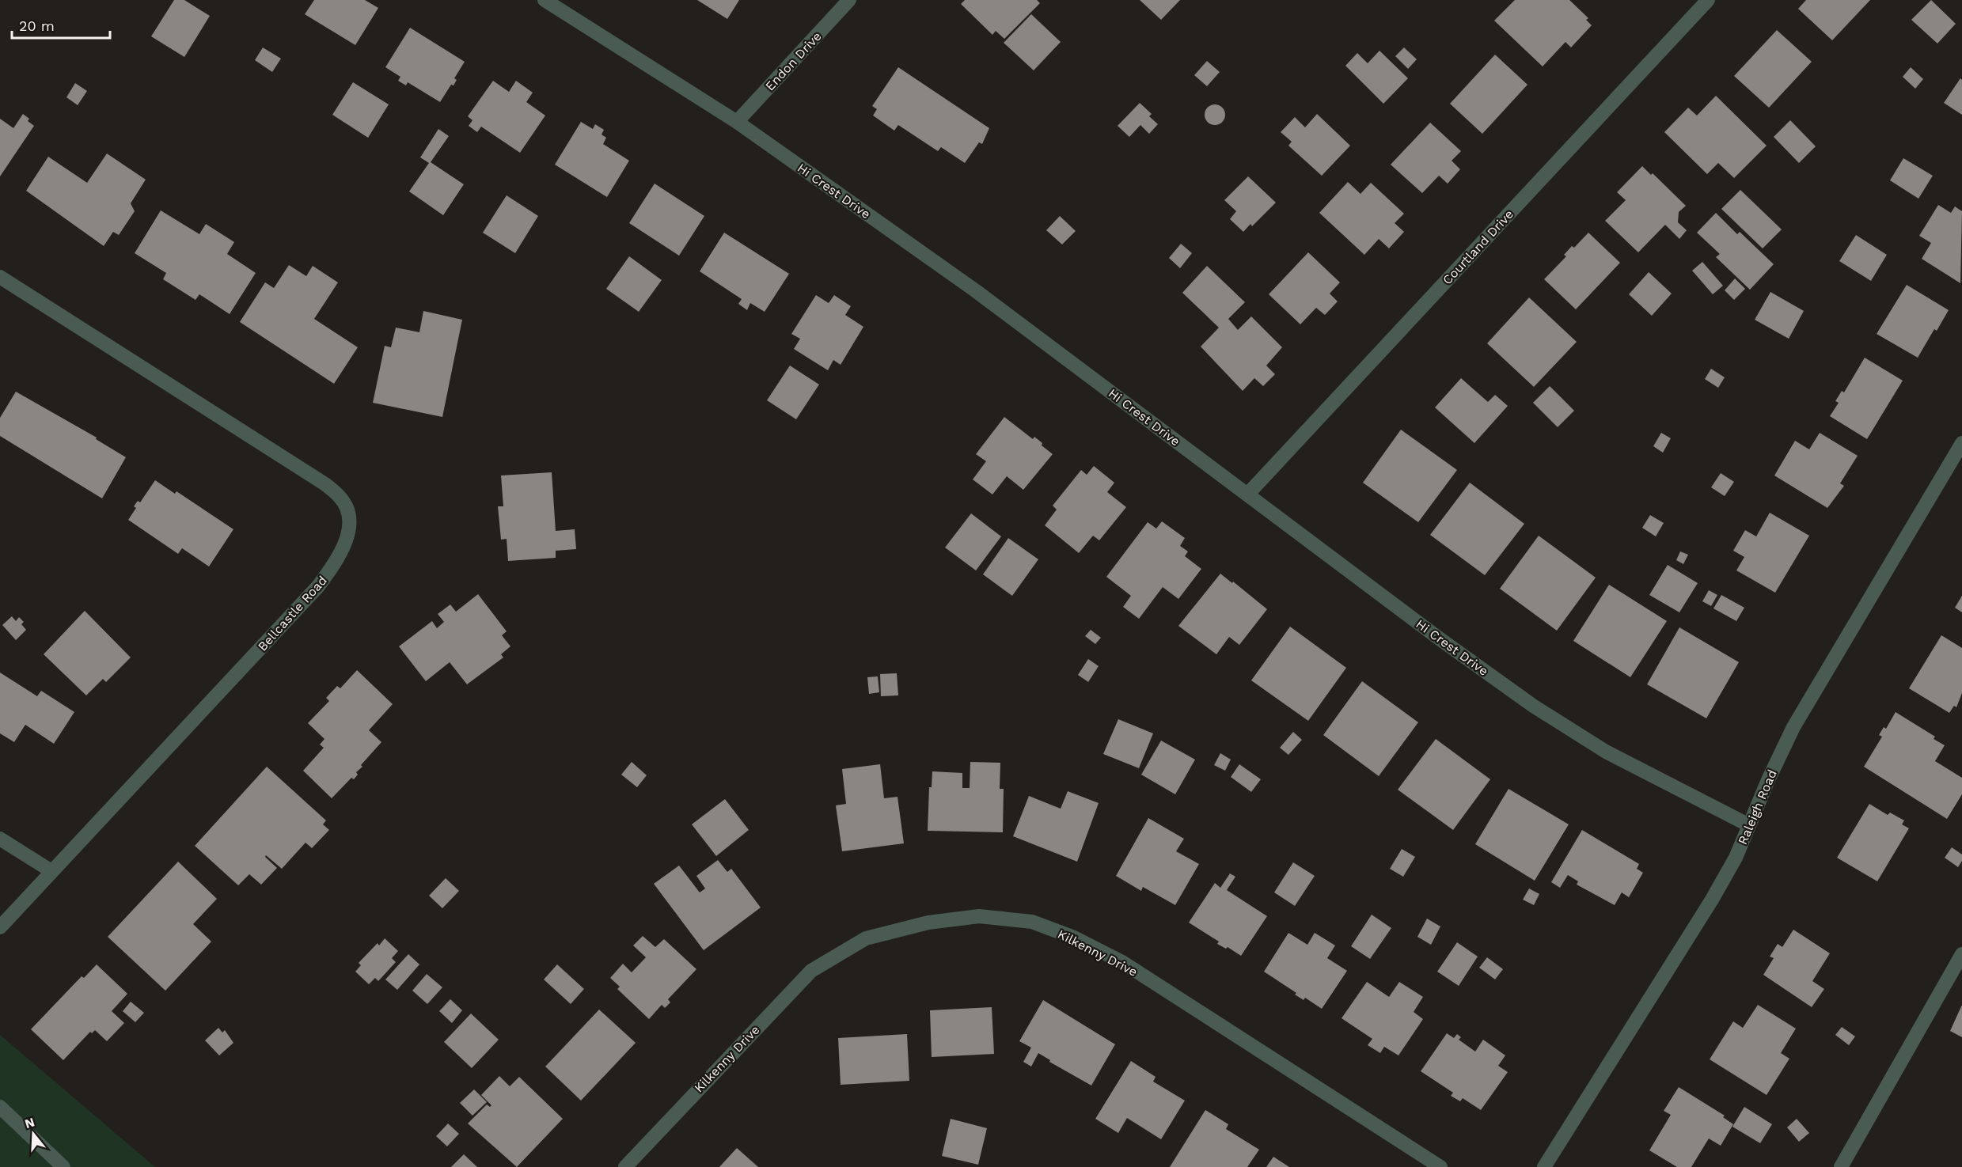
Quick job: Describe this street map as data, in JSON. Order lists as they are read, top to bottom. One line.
{"streets":{"street":["Endon Drive","Hi Crest Drive","Courtland Drive","Bellcastle Road","Raleigh Road","Kilkenny Drive"]},"crossings":[["Endon Drive","Hi Crest Drive"],["Hi Crest Drive","Courtland Drive"],["Hi Crest Drive","Raleigh Road"]],"scale_bar":"20 m","north":"top"}
